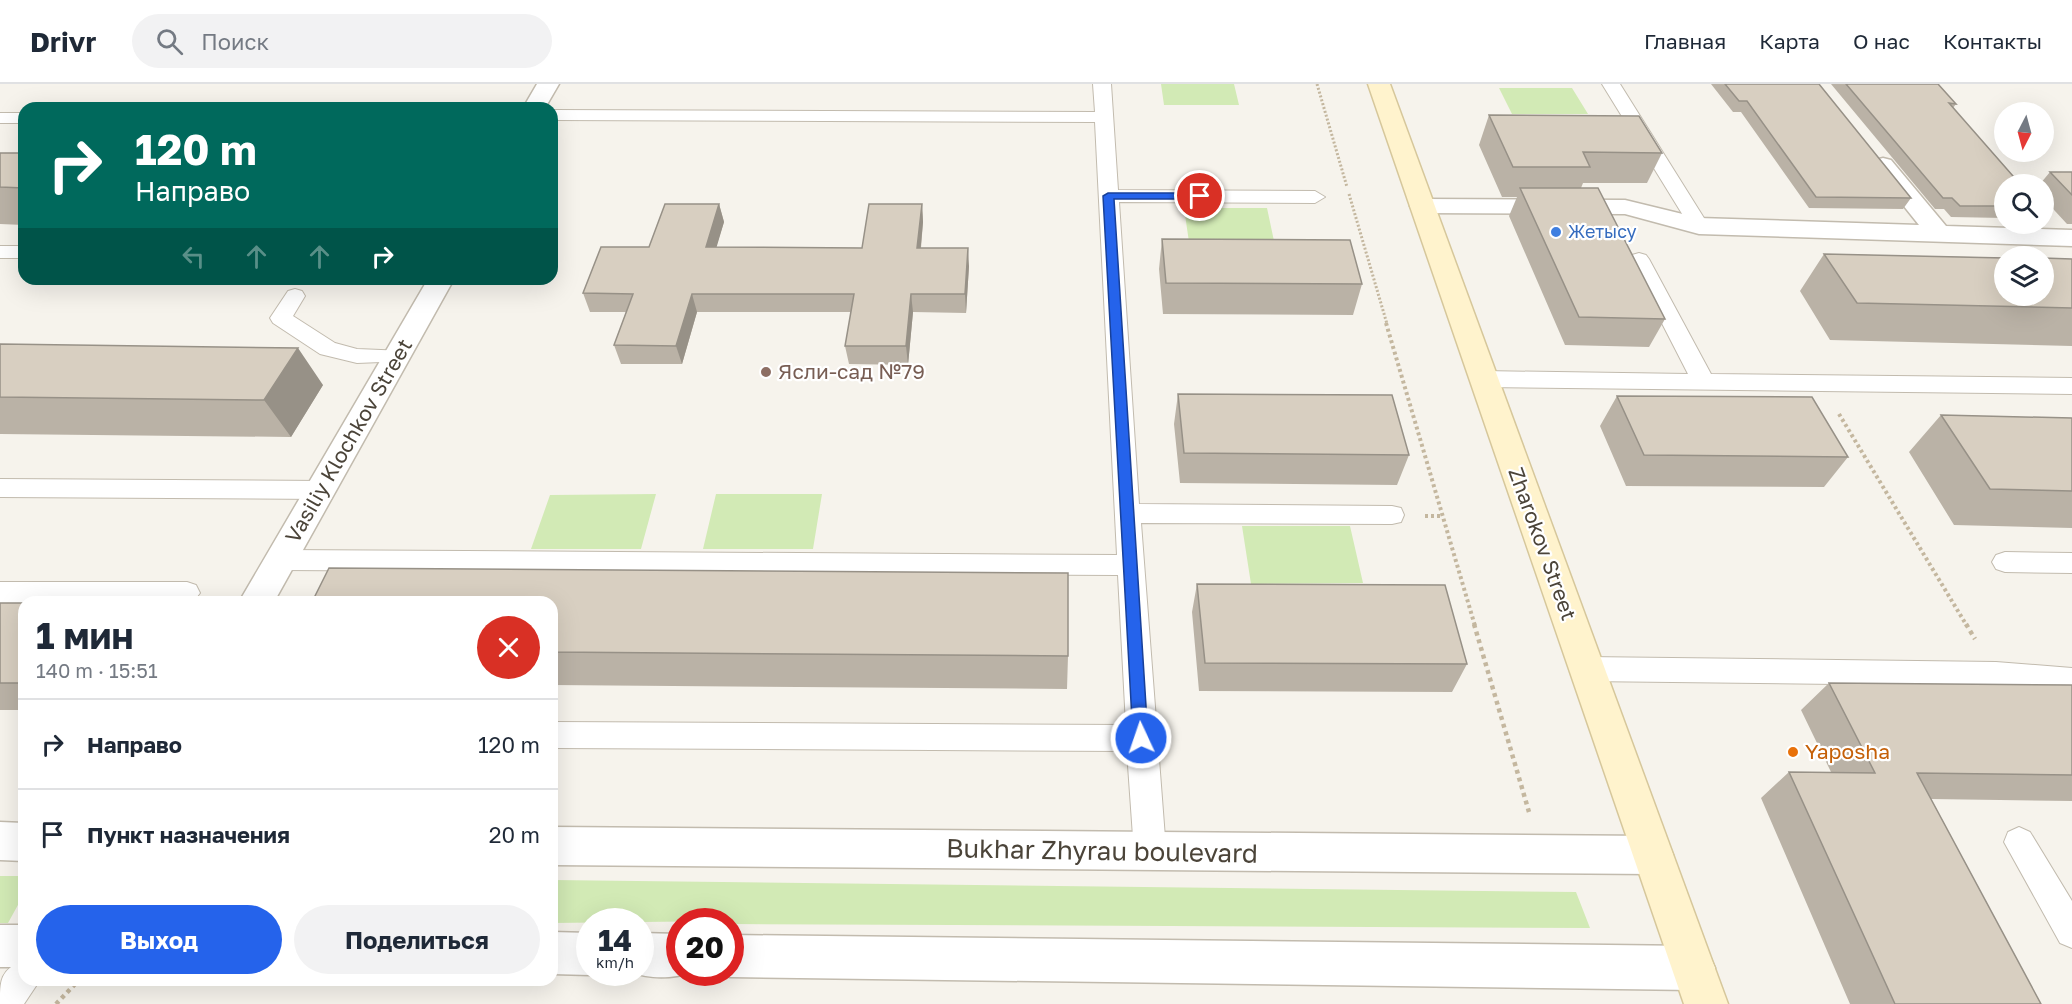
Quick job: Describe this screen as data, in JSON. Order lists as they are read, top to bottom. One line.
{"streets":{"main road":["Zharokov Street"],"street":["Vasiliy Klochkov Street","Bukhar Zhyrau boulevard"]},"crossings":[["Zharokov Street","Bukhar Zhyrau boulevard"]],"places":["Жетысу","Ясли-сад №79","Yaposha"],"north":"bottom","page":{"header":"Drivr","search":"Поиск","nav":["Главная","Карта","О нас","Контакты"],"turn":["120 m","Направо"],"heading":["1 мин","140 m · 15:51"],"list":[{"name":"Направо","value":"120 m"},{"name":"Пункт назначения","value":"20 m"}],"buttons":["Выход","Поделиться"],"speed":"14 km/h","limit":"20"}}
